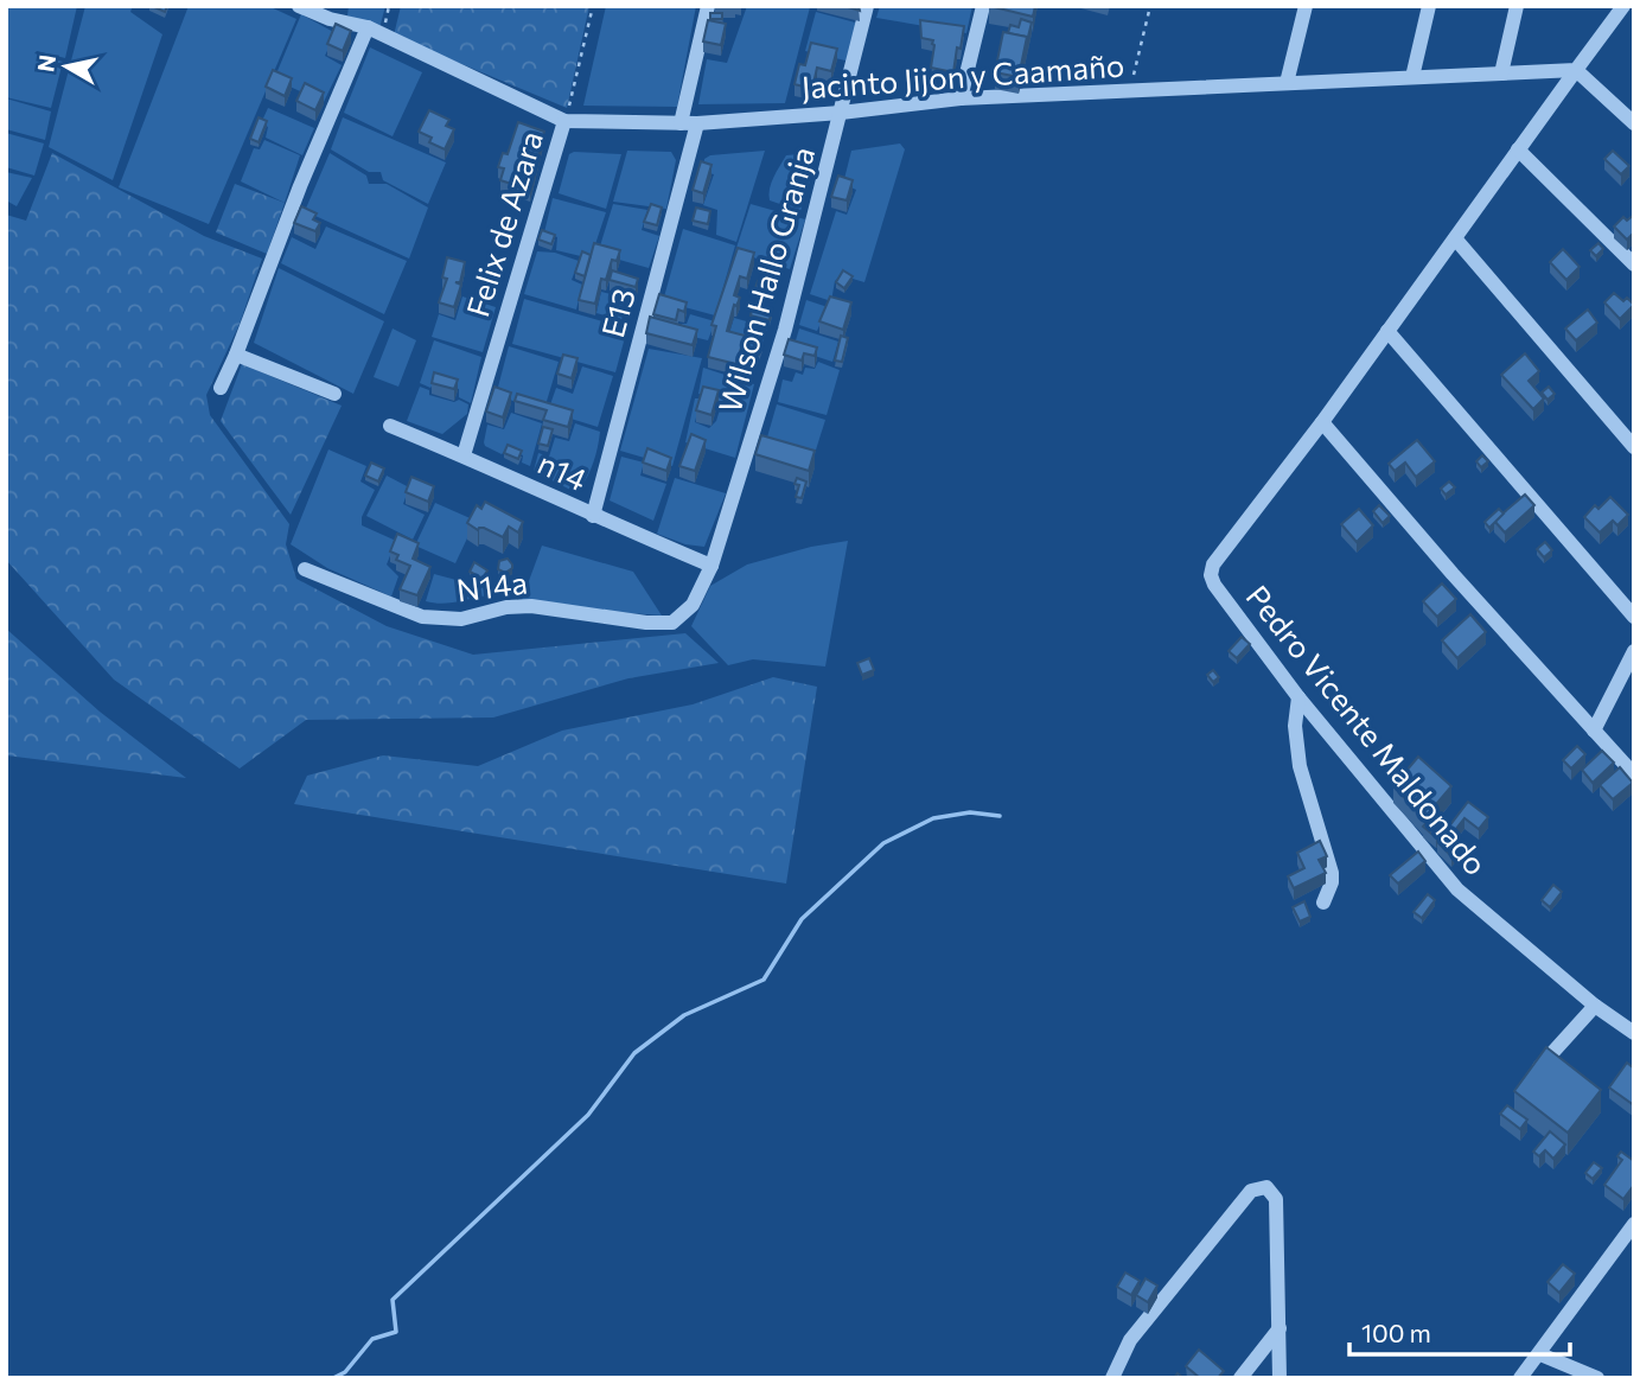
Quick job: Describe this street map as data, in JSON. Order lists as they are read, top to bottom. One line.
{"streets":{"street":["Jacinto Jijon y Caamaño","Felix de Azara","Wilson Hallo Granja","E13","n14","N14a","Pedro Vicente Maldonado"]},"crossings":[["Jacinto Jijon y Caamaño","Felix de Azara"],["Jacinto Jijon y Caamaño","Wilson Hallo Granja"],["Jacinto Jijon y Caamaño","E13"],["Felix de Azara","n14"],["Wilson Hallo Granja","n14"],["Wilson Hallo Granja","N14a"],["E13","n14"],["n14","N14a"]],"scale_bar":"100 m","north":"left"}
